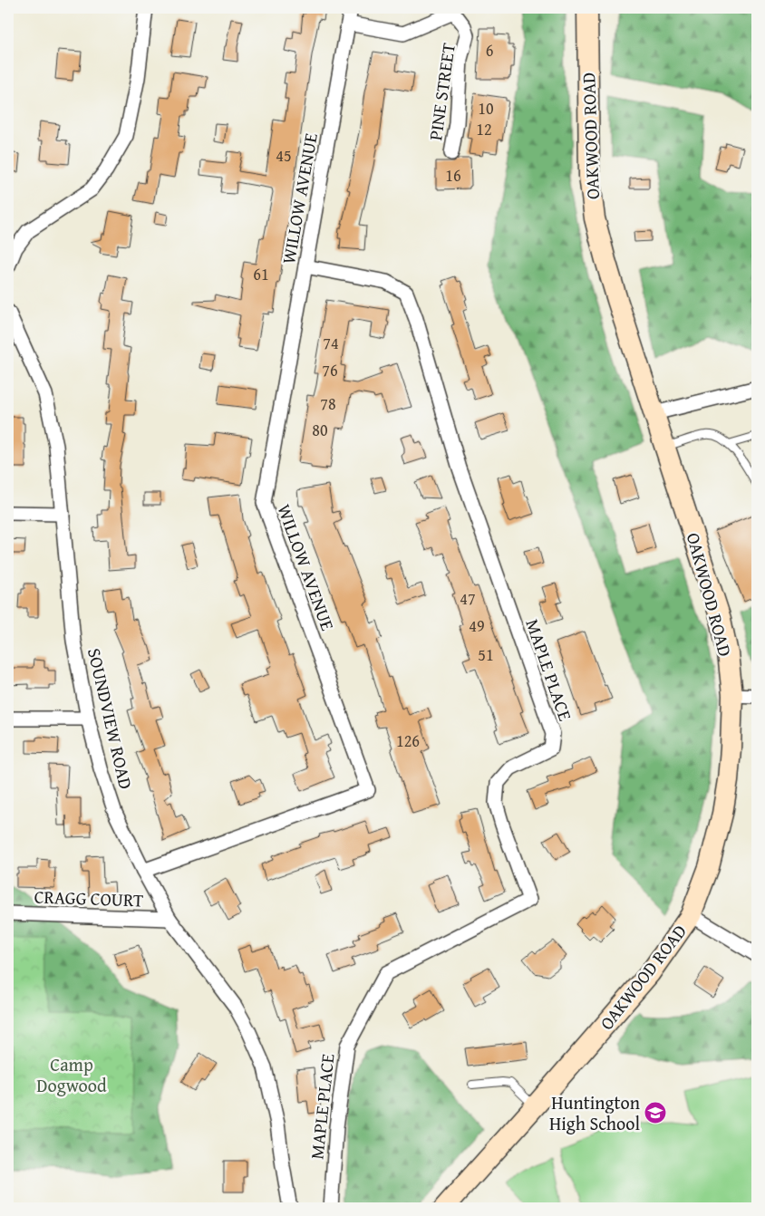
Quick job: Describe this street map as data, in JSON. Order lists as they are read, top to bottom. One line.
{"streets":{"main road":["OAKWOOD ROAD"],"street":["PINE STREET","WILLOW AVENUE","MAPLE PLACE","SOUNDVIEW ROAD","CRAGG COURT"]},"crossings":[["PINE STREET","WILLOW AVENUE"],["WILLOW AVENUE","MAPLE PLACE"],["WILLOW AVENUE","SOUNDVIEW ROAD"],["SOUNDVIEW ROAD","CRAGG COURT"]],"parks":["Camp Dogwood"],"places":{"school or university":["Huntington High School"]},"house_numbers":["6","10","12","45","16","61","74","76","78","80","47","49","51","126"]}
